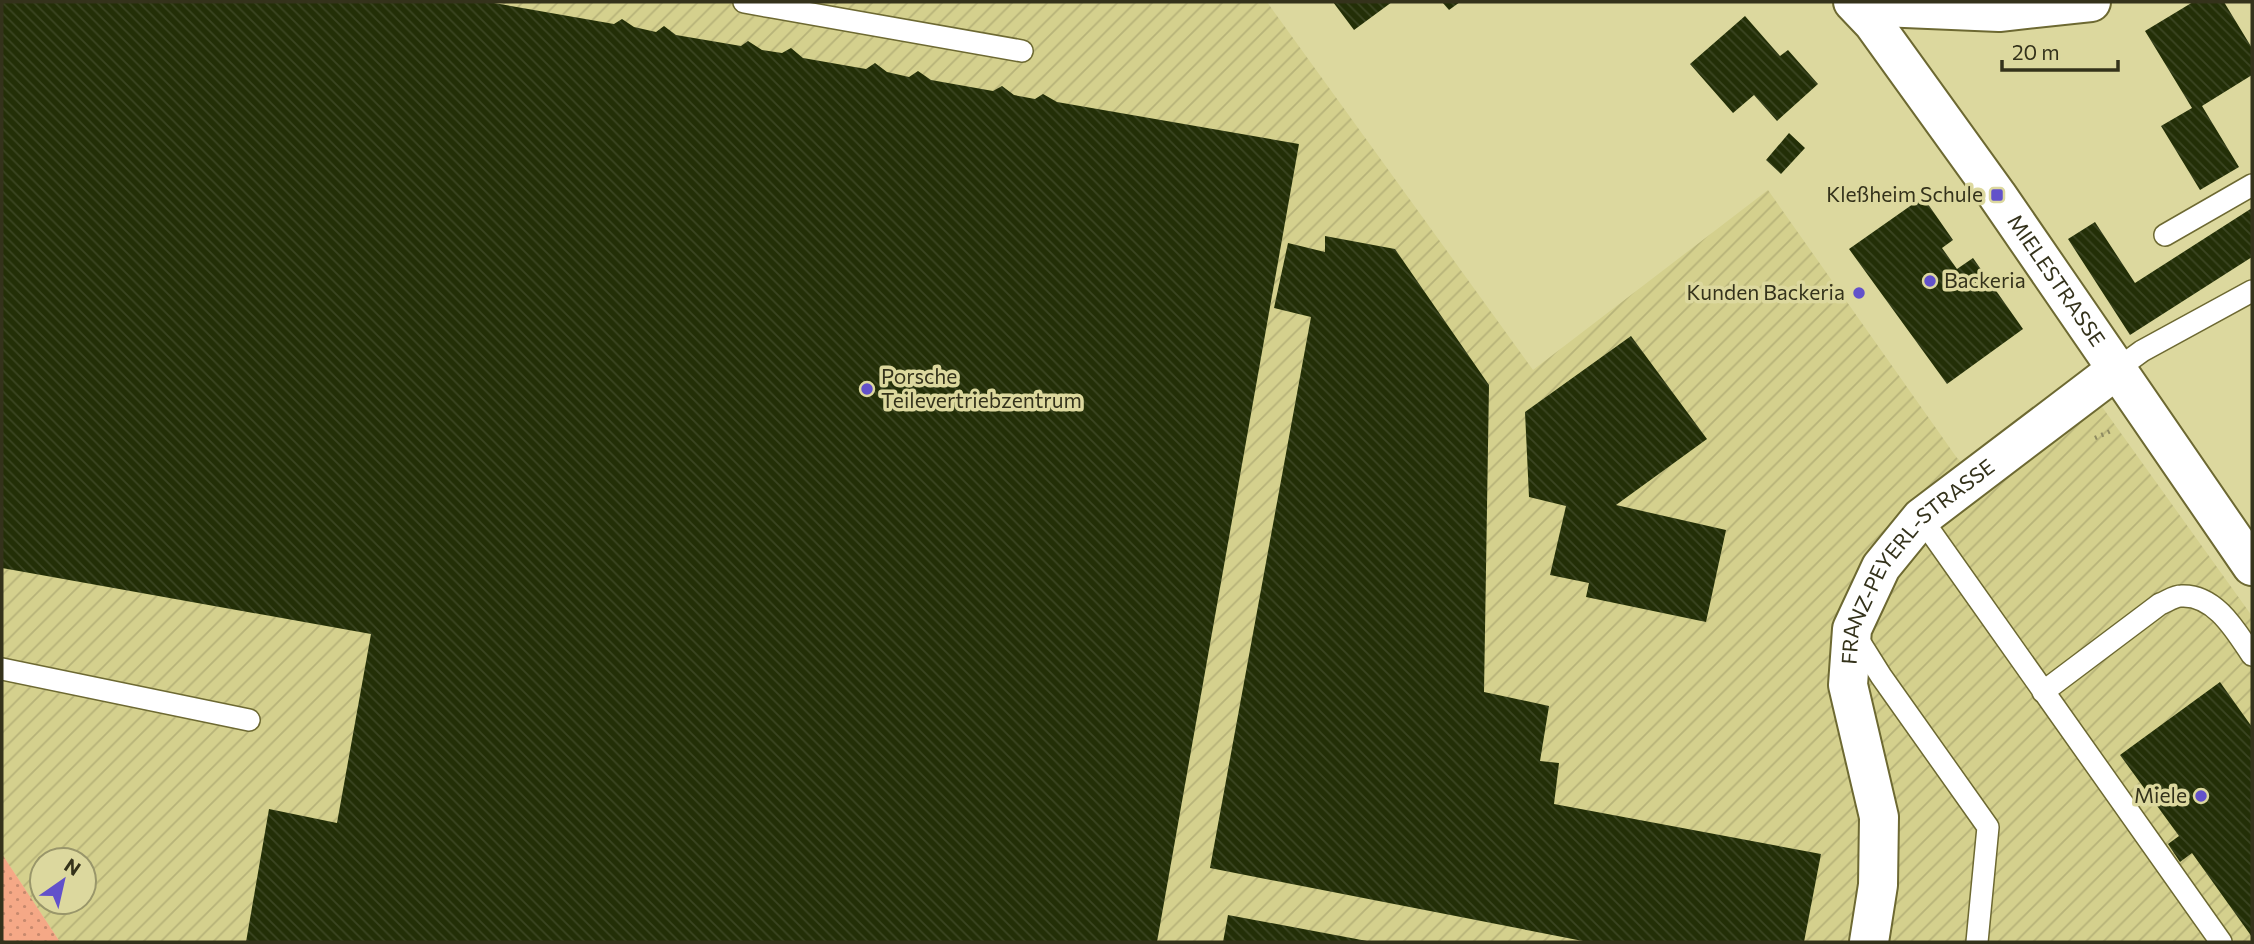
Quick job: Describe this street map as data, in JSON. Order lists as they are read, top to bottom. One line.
{"streets":{"street":["MIELESTRASSE","FRANZ-PEYERL-STRASSE"]},"crossings":[["MIELESTRASSE","FRANZ-PEYERL-STRASSE"]],"places":{"transit":["Kleßheim Schule"],"other":["Backeria","Kunden Backeria","Porsche Teilevertriebzentrum","Miele"]},"scale_bar":"20 m","north":"top right"}
